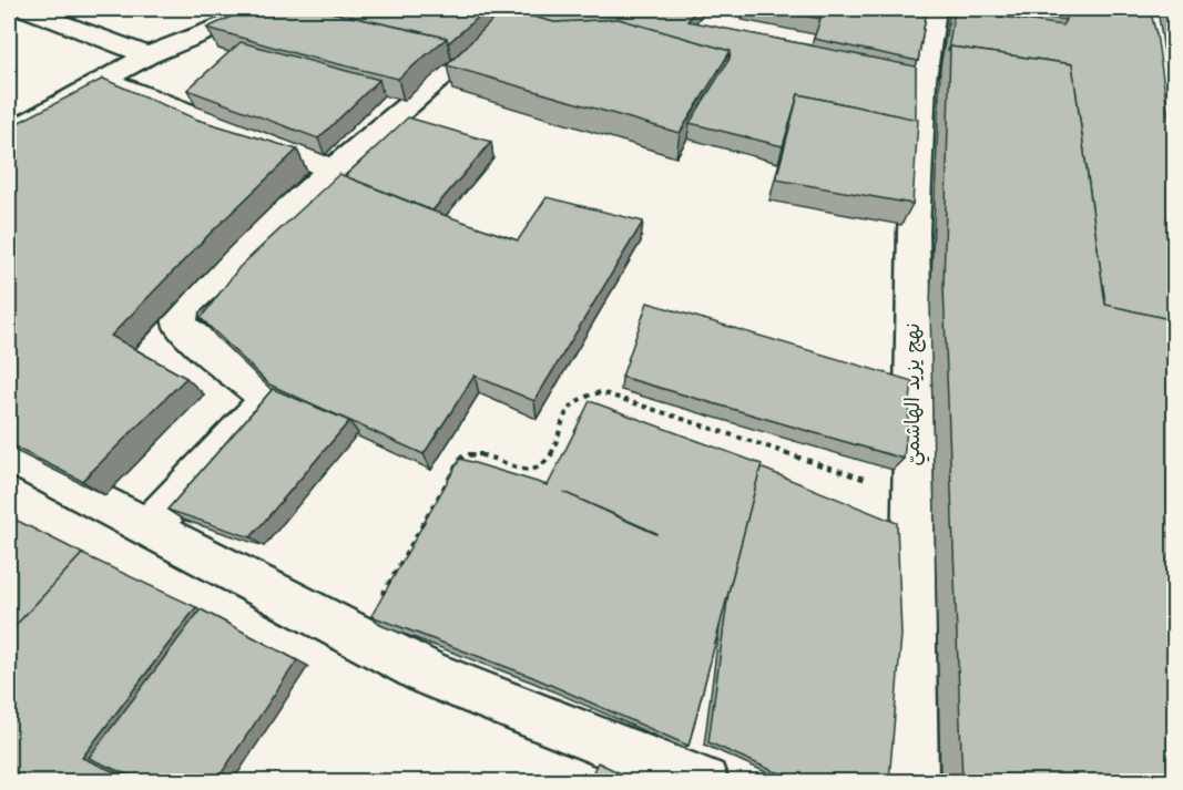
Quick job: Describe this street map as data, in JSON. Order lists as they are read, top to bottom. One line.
{"streets":{"street":["نهج يزيد الهاشميّ"]}}
